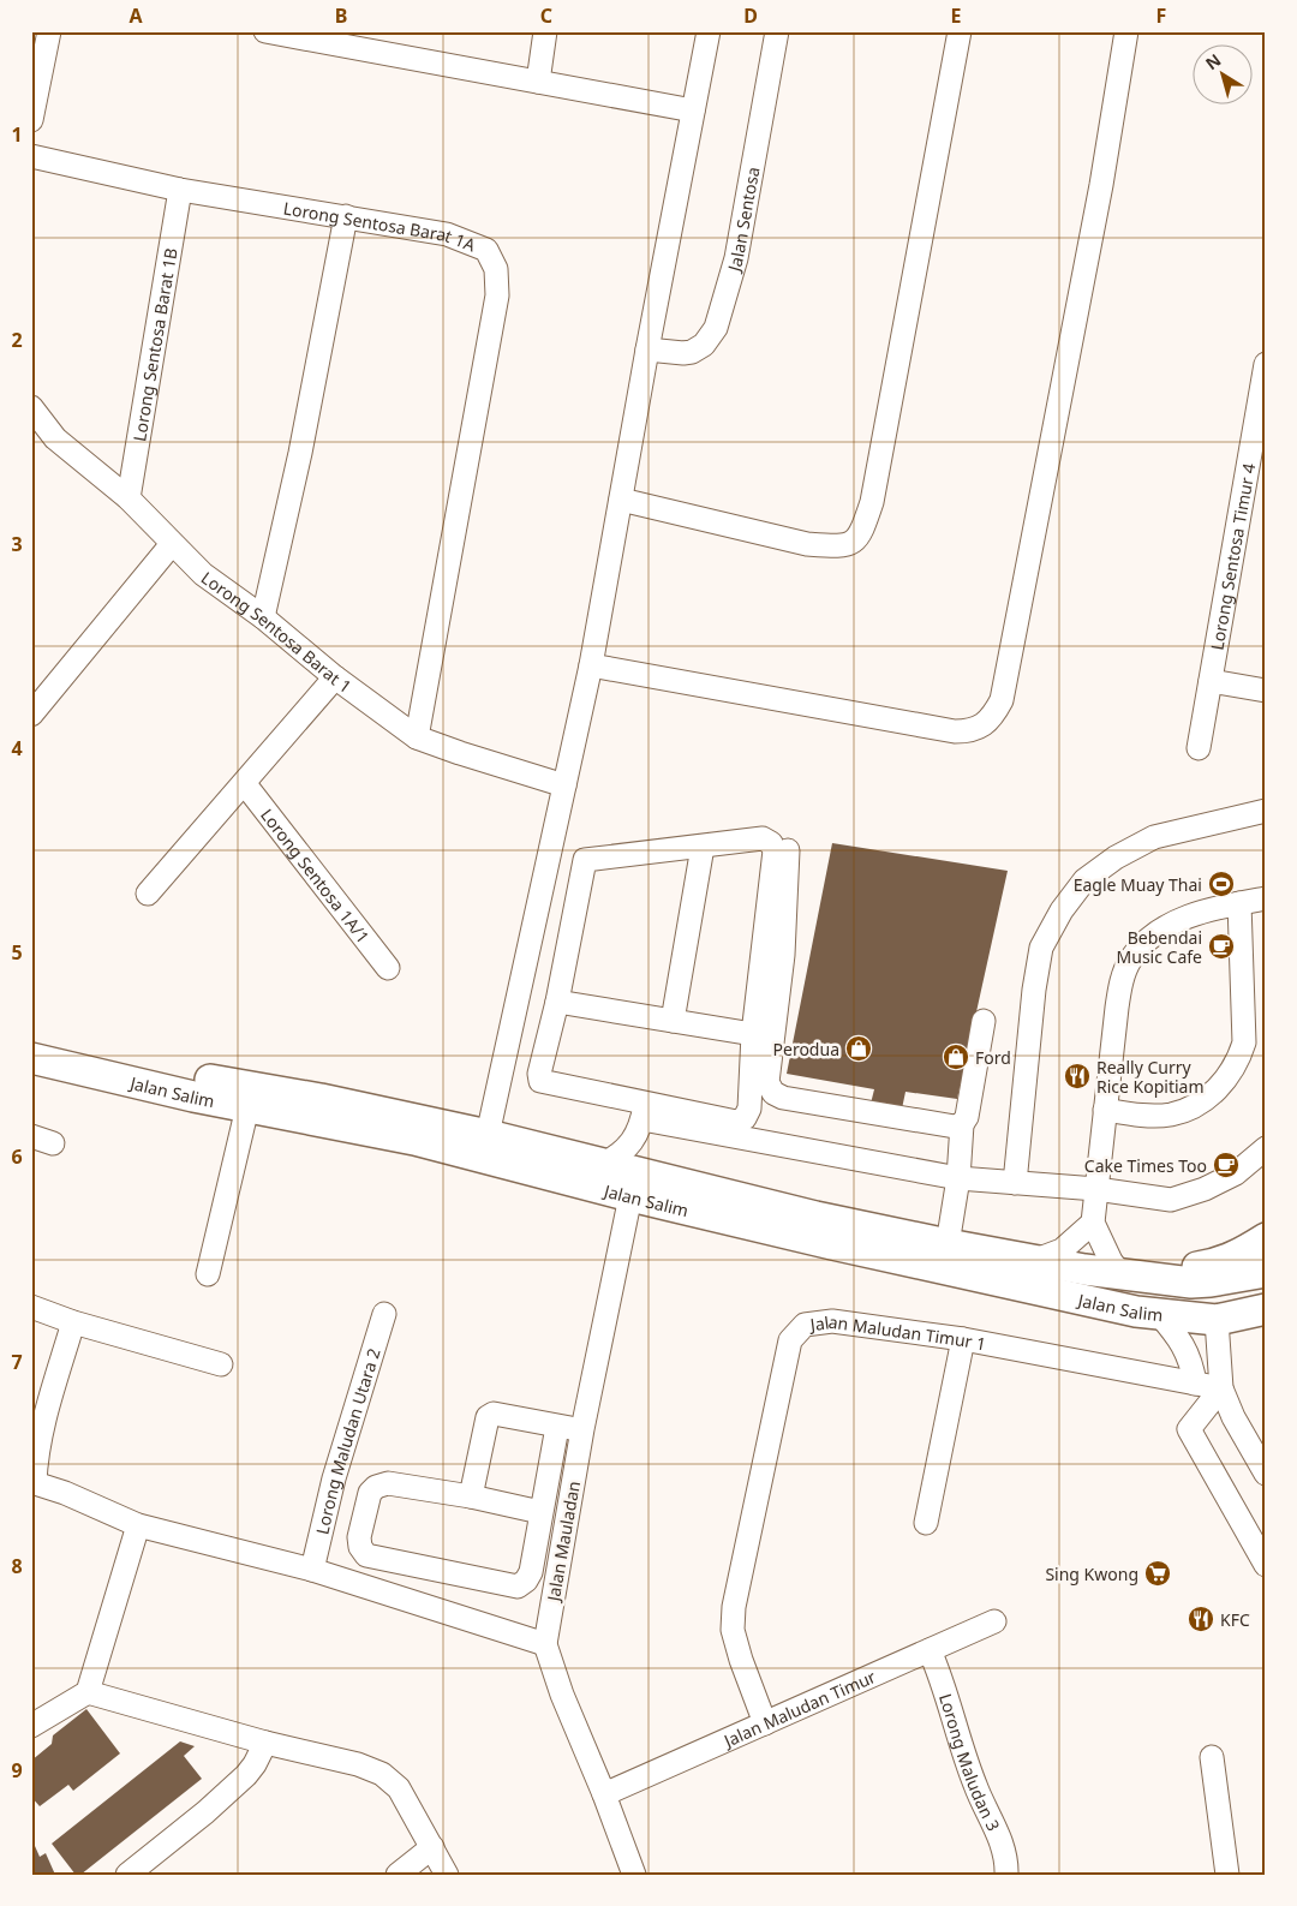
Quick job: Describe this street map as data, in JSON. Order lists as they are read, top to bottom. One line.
{"streets":{"main road":["Jalan Salim"],"street":["Jalan Sentosa","Lorong Sentosa Barat 1A","Lorong Sentosa Barat 1B","Lorong Sentosa Timur 4","Lorong Sentosa Barat 1","Lorong Sentosa 1A/1","Jalan Maludan Timur 1","Lorong Maludan Utara 2","Jalan Mauladan","Jalan Maludan Timur","Lorong Maludan 3"]},"crossings":[["Lorong Sentosa Barat 1A","Lorong Sentosa Barat 1B"],["Lorong Sentosa Barat 1A","Lorong Sentosa Barat 1"],["Lorong Sentosa Barat 1B","Lorong Sentosa Barat 1"],["Jalan Salim","Jalan Mauladan"],["Jalan Maludan Timur 1","Jalan Maludan Timur"],["Jalan Mauladan","Jalan Maludan Timur"],["Jalan Maludan Timur","Lorong Maludan 3"]],"places":{"sports":["Eagle Muay Thai"],"cafe":["Bebendai Music Cafe","Cake Times Too"],"shop":["Perodua","Ford"],"restaurant":["Really Curry Rice Kopitiam","KFC"],"supermarket":["Sing Kwong"]},"north":"top left","grid":{"columns":["A","B","C","D","E","F"],"rows":["1","2","3","4","5","6","7","8","9"]}}
